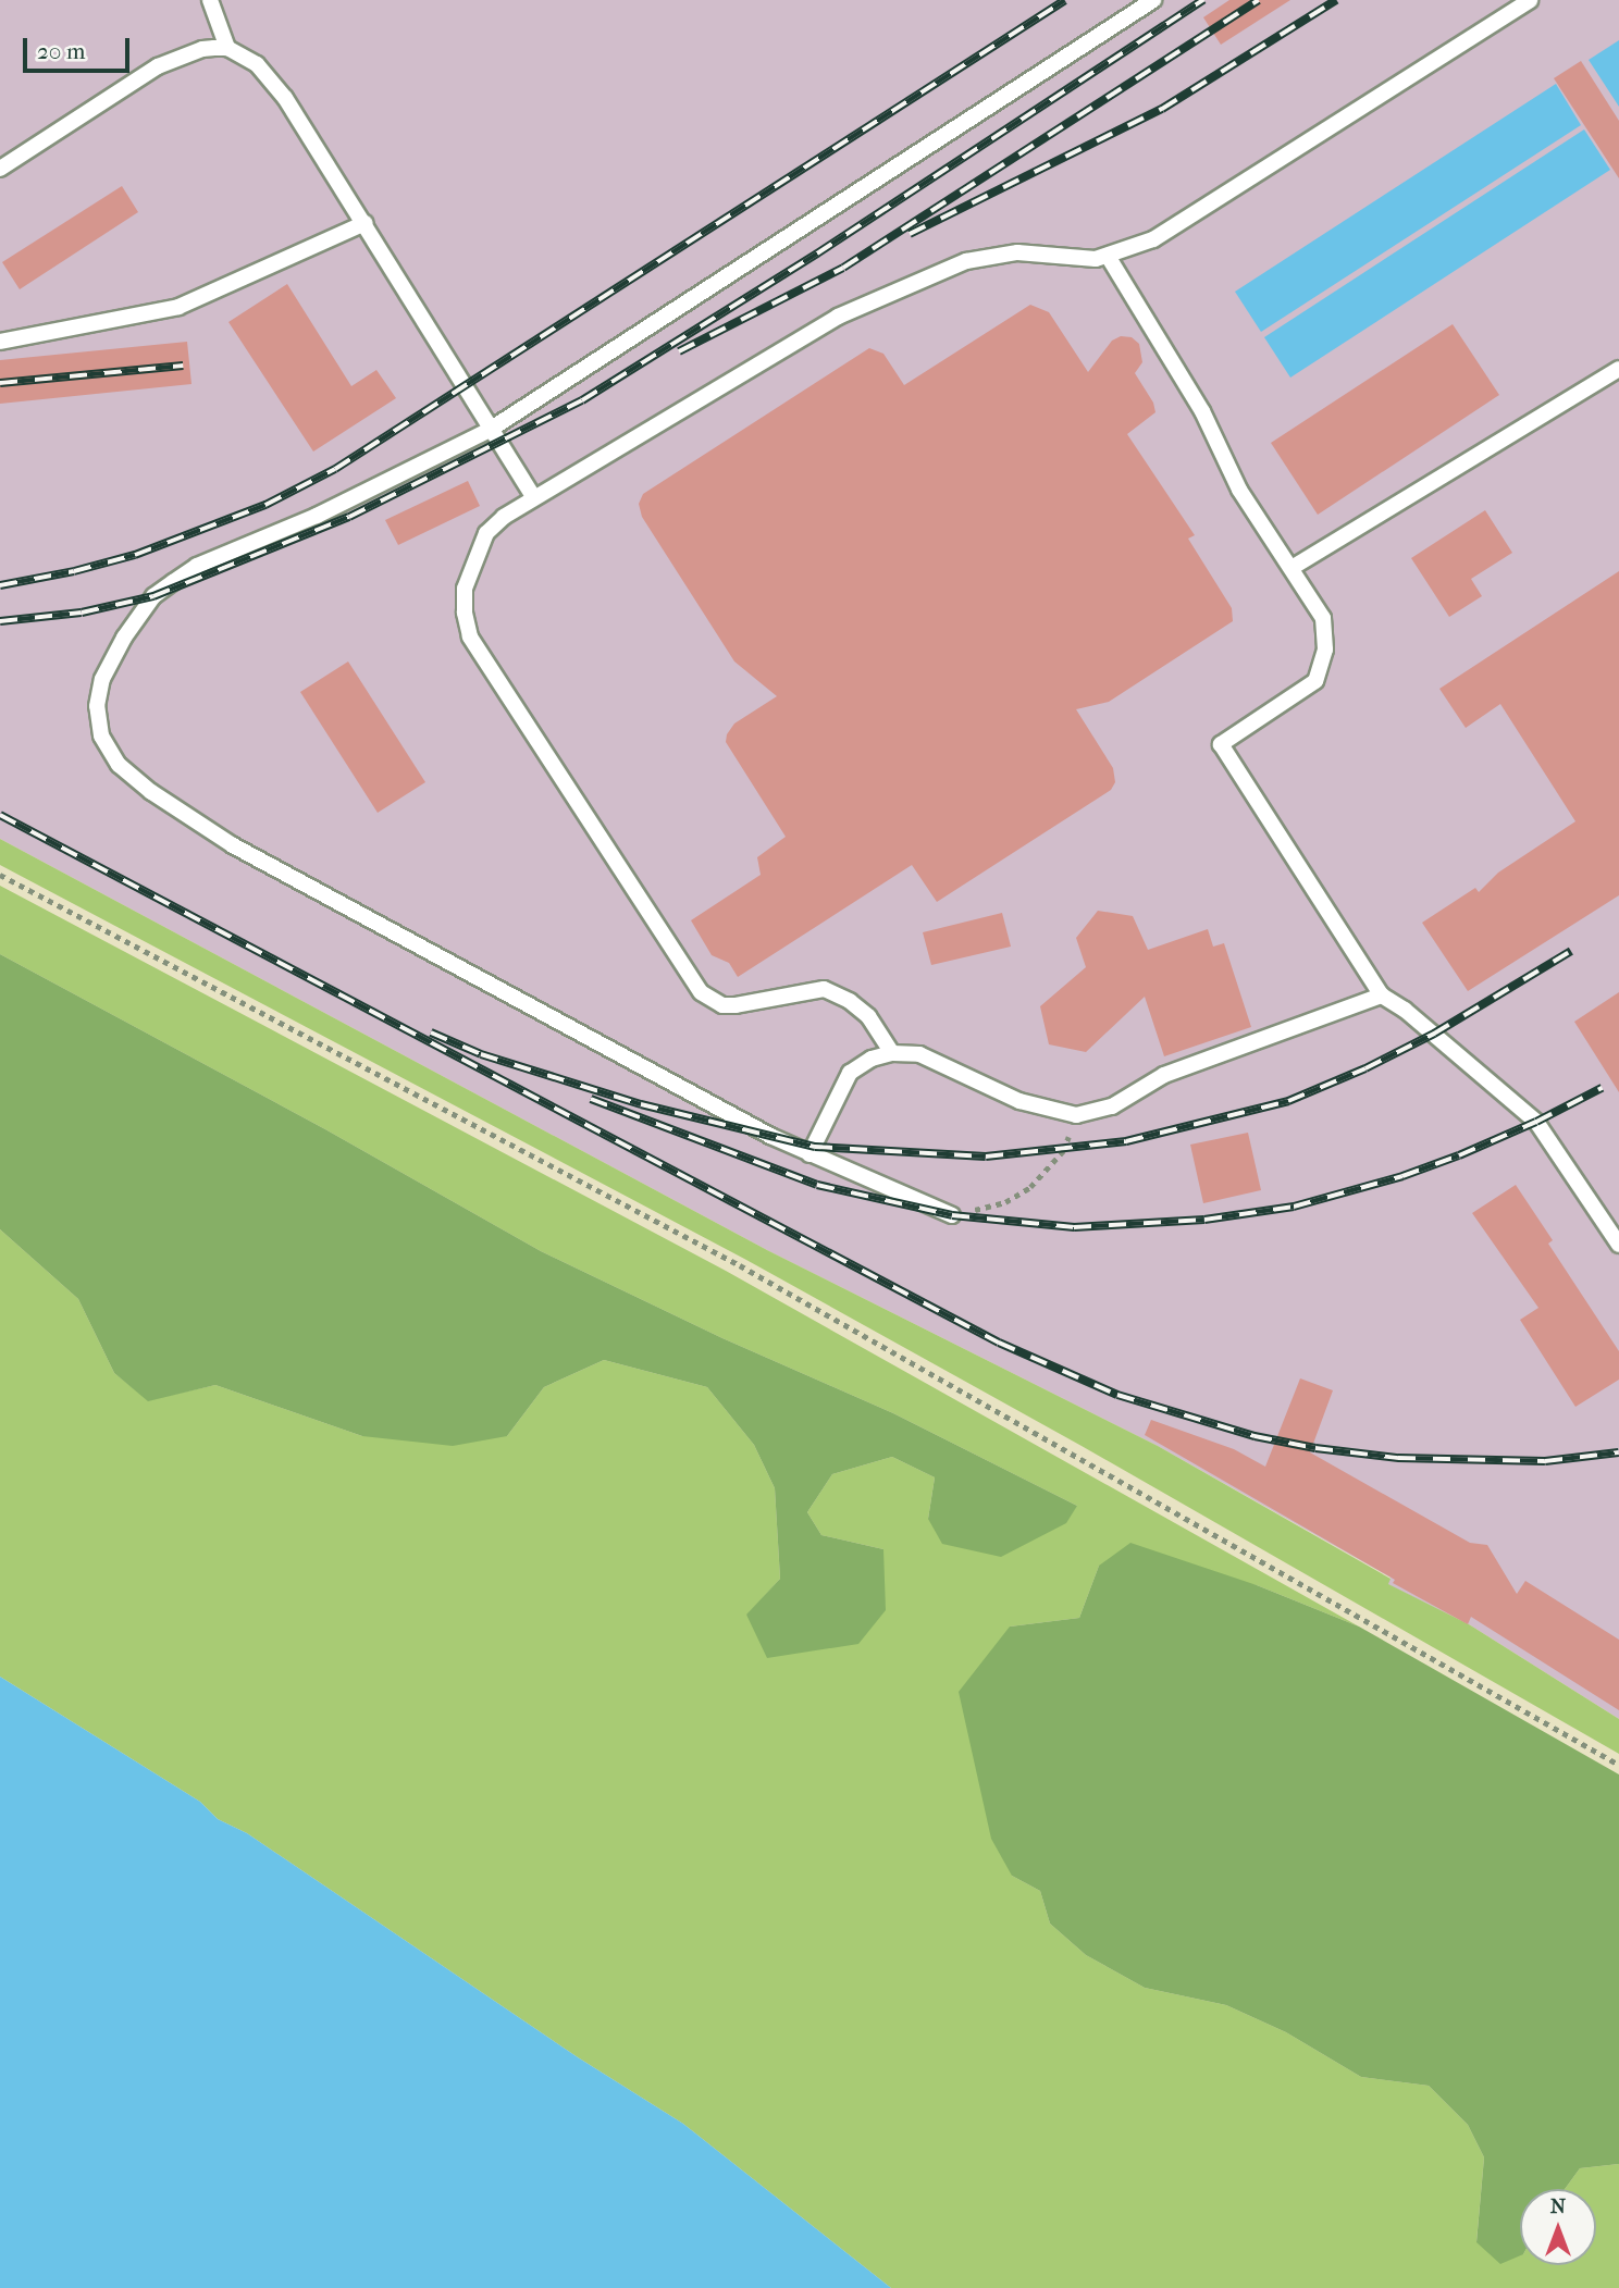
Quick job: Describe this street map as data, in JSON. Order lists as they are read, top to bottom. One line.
{"scale_bar":"20 m","north":"top"}
